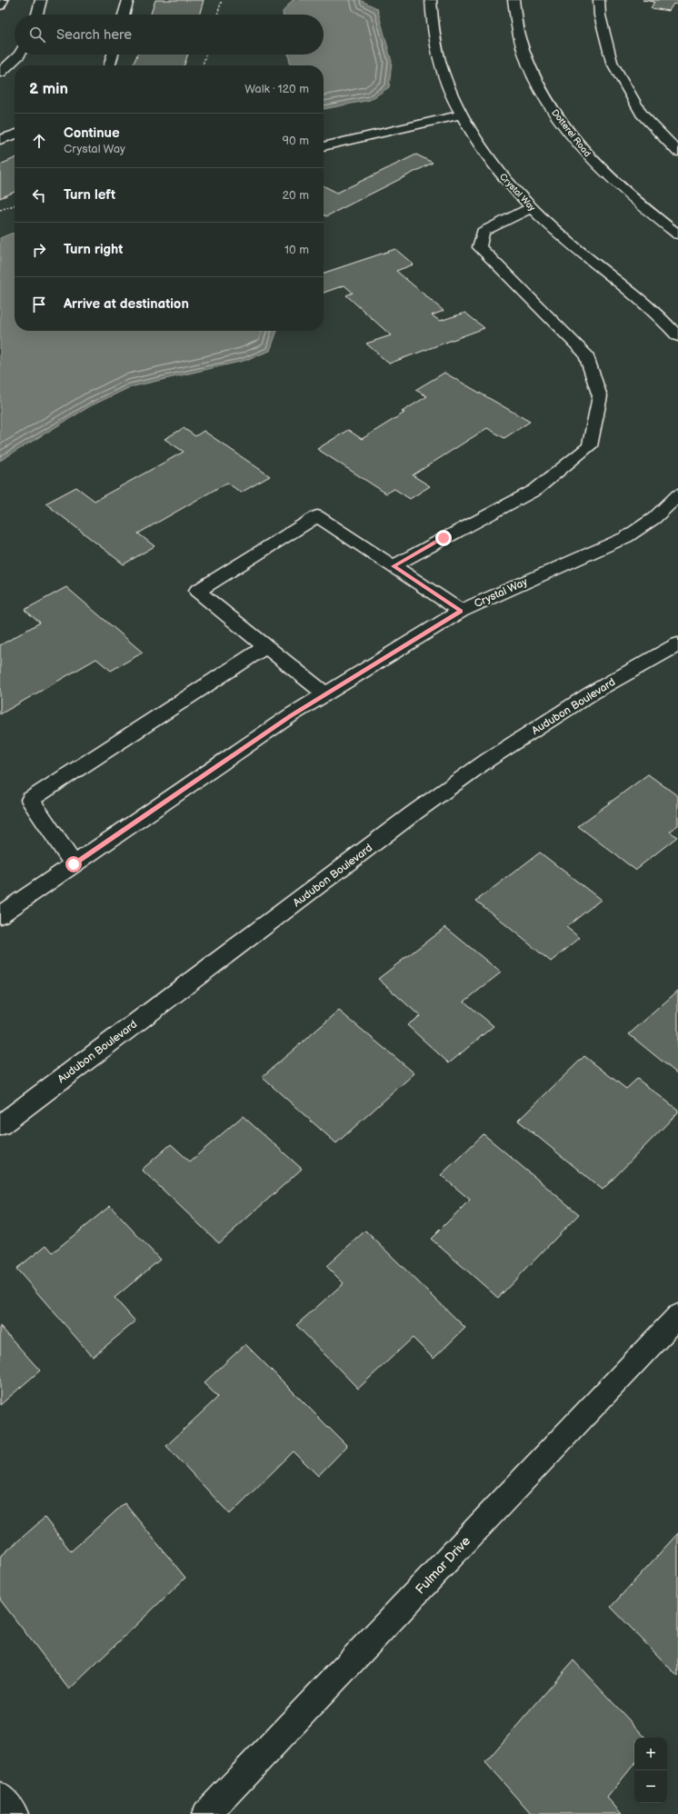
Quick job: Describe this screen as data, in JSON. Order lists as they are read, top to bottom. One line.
{"streets":{"street":["Dotterel Road","Crystal Way","Audubon Boulevard","Fulmar Drive"]},"page":{"search":"Search here","heading":["2 min","Walk · 120 m"],"list":[["Continue","Crystal Way","90 m"],["Turn left","20 m"],["Turn right","10 m"],"Arrive at destination"],"map_buttons":["+","−"]}}
